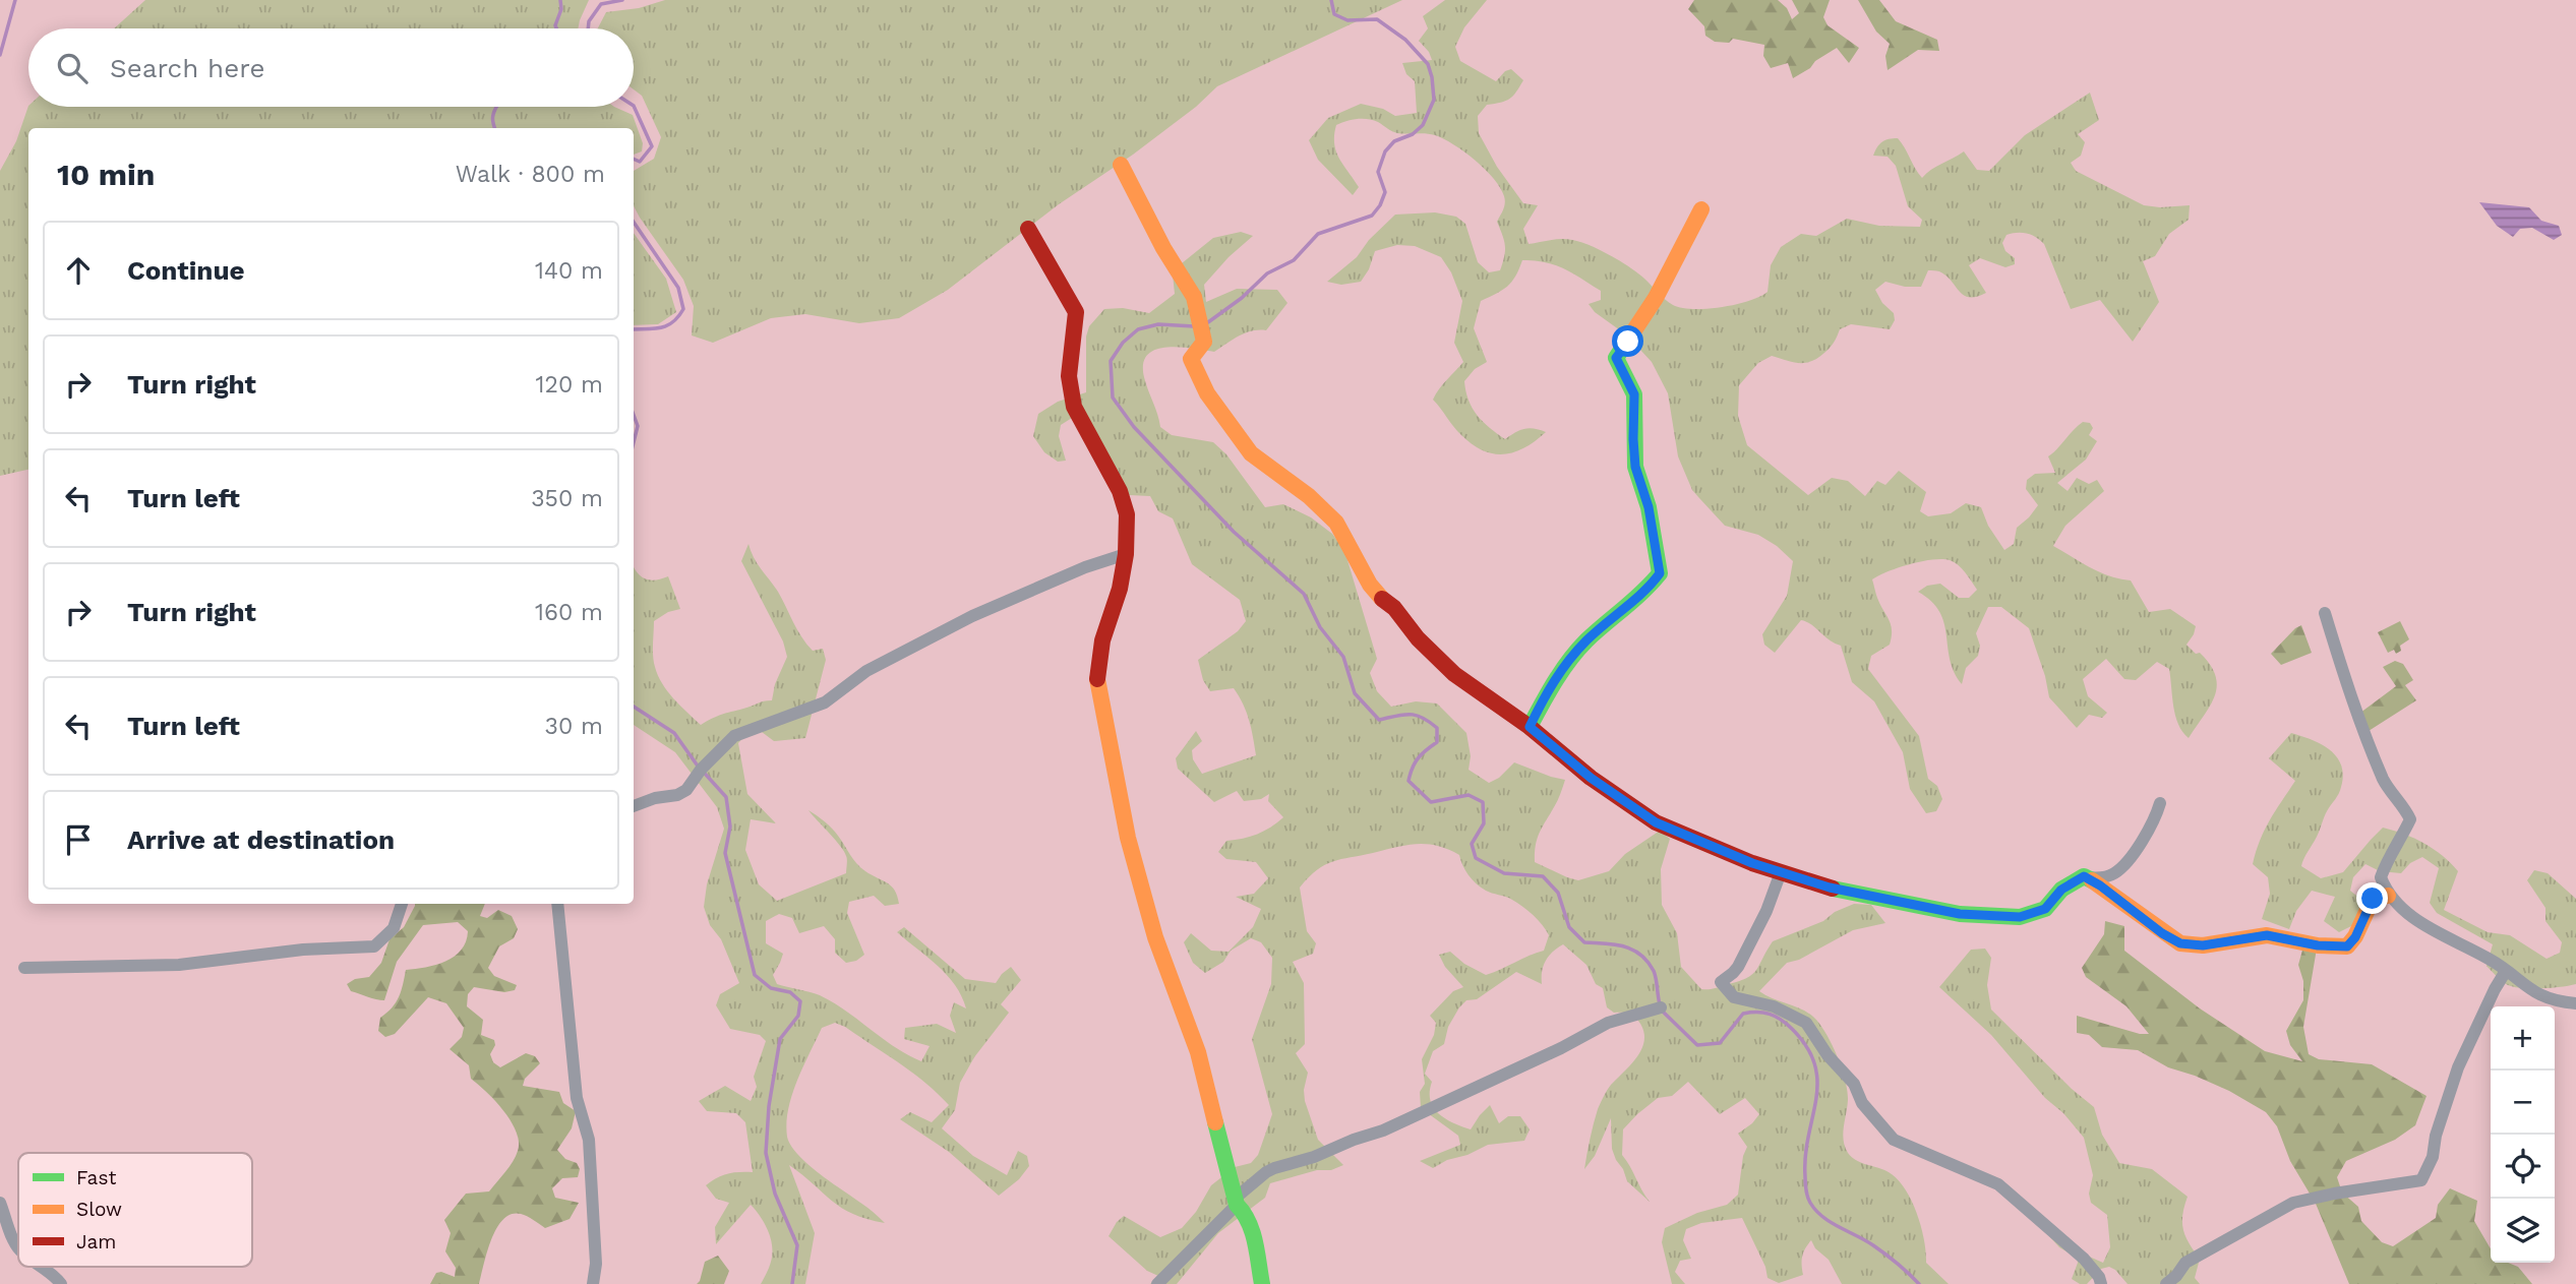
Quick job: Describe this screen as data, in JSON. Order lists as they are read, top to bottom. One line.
{"legend":["Fast","Slow","Jam"],"page":{"search":"Search here","heading":["10 min","Walk · 800 m"],"list":[["Continue","140 m"],["Turn right","120 m"],["Turn left","350 m"],["Turn right","160 m"],["Turn left","30 m"],"Arrive at destination"],"map_buttons":["+","−"]}}
